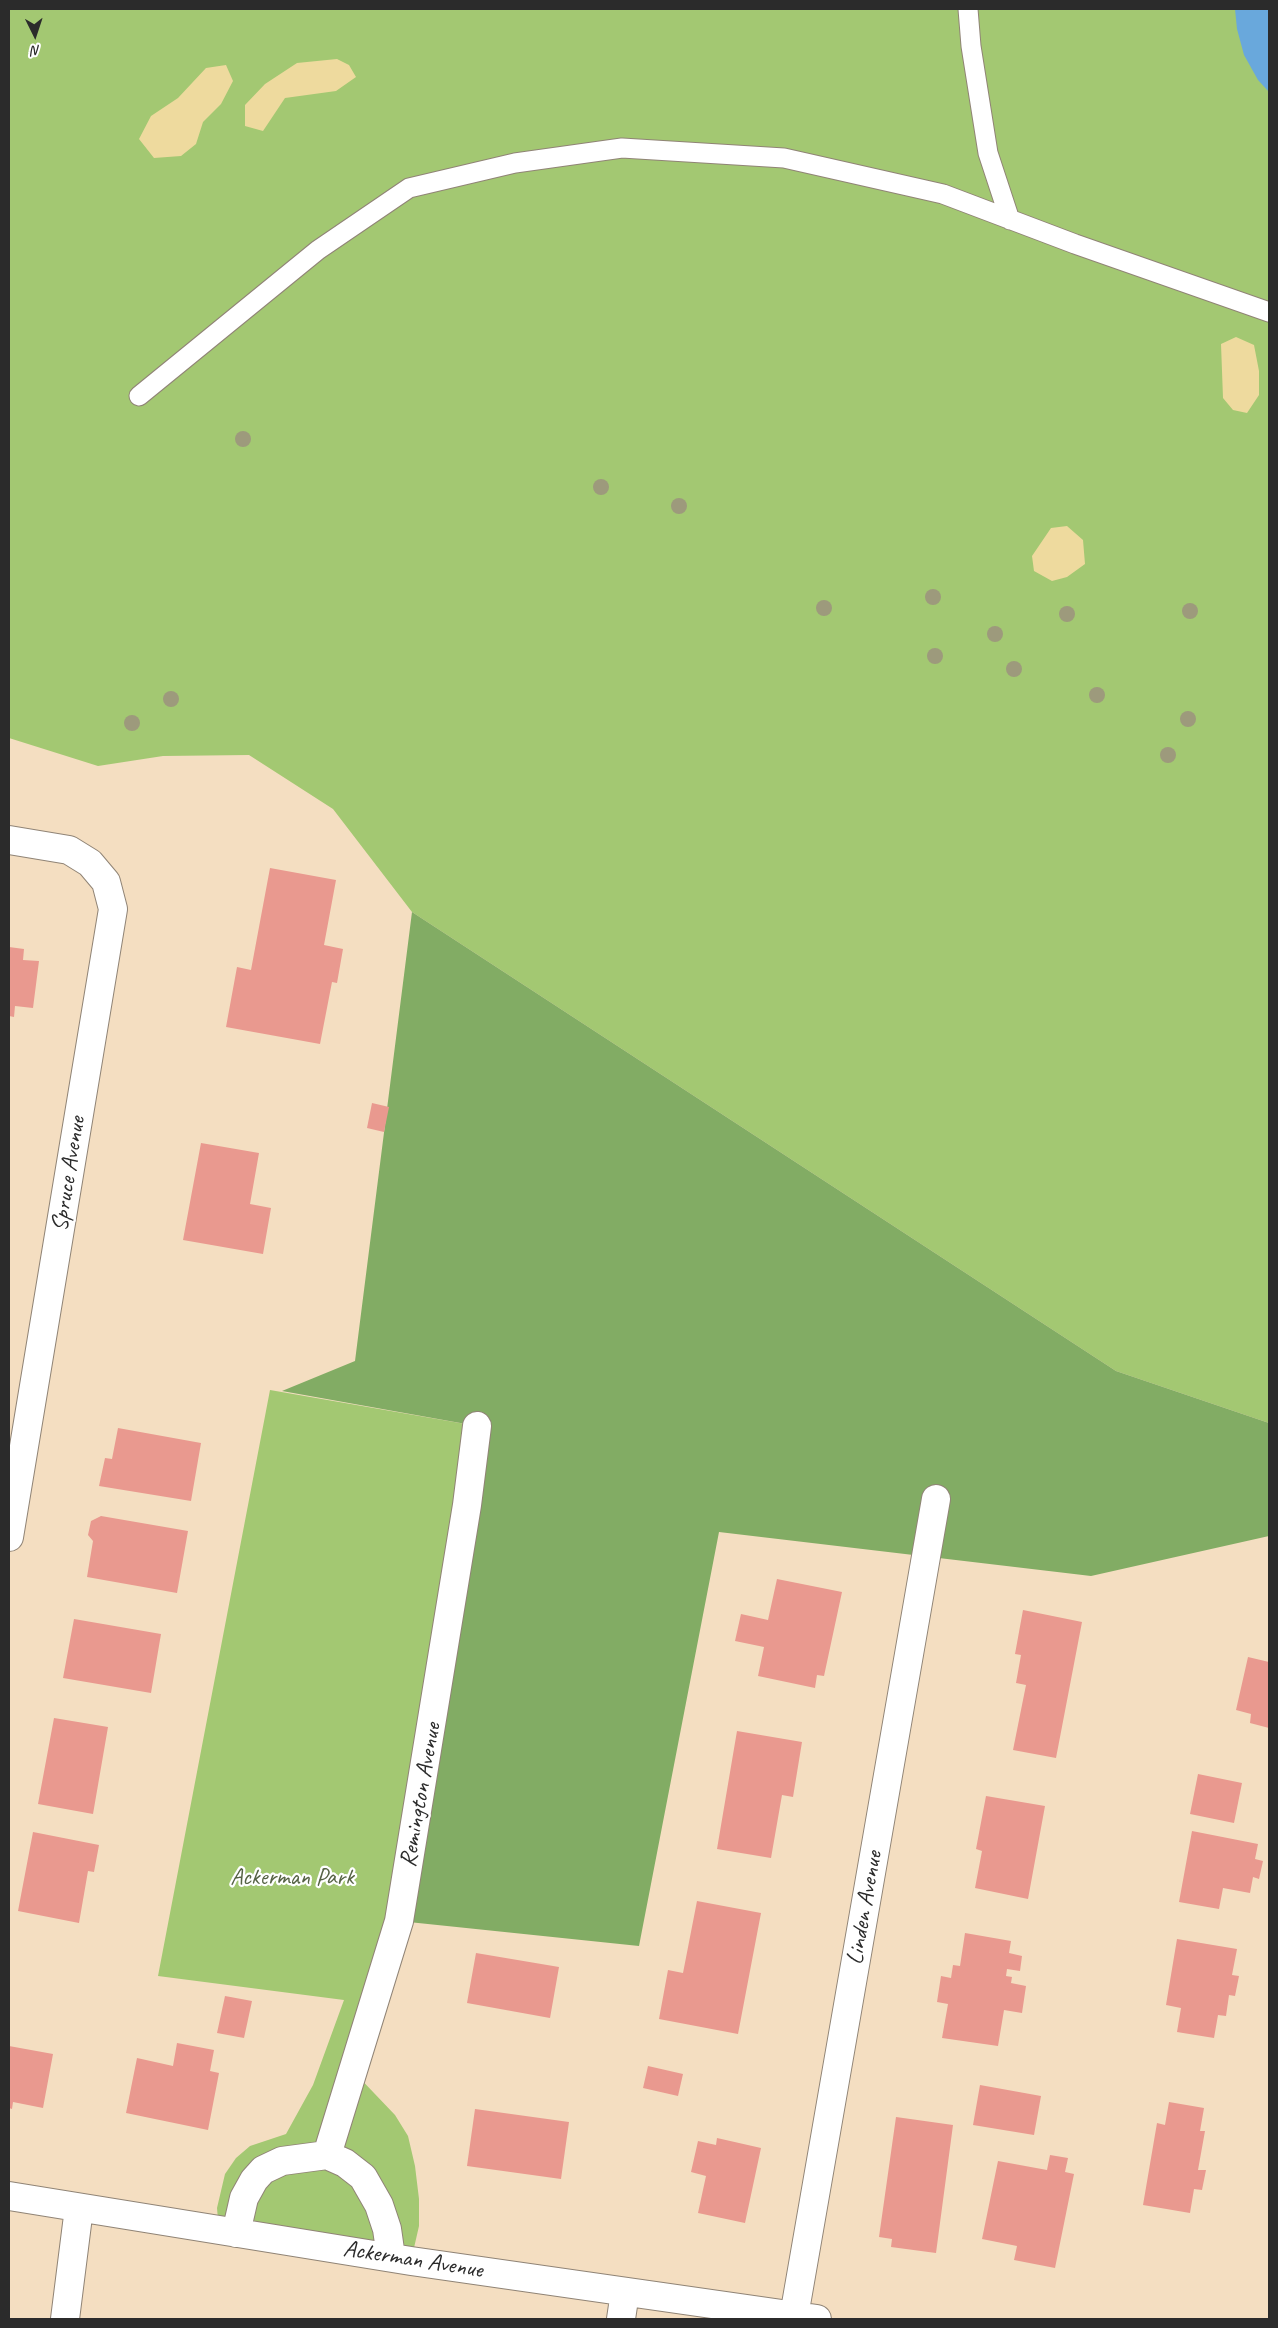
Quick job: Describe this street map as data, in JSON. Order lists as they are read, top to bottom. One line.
{"streets":{"street":["Spruce Avenue","Remington Avenue","Linden Avenue","Ackerman Avenue"]},"crossings":[["Linden Avenue","Ackerman Avenue"]],"parks":["Ackerman Park"],"north":"bottom"}
